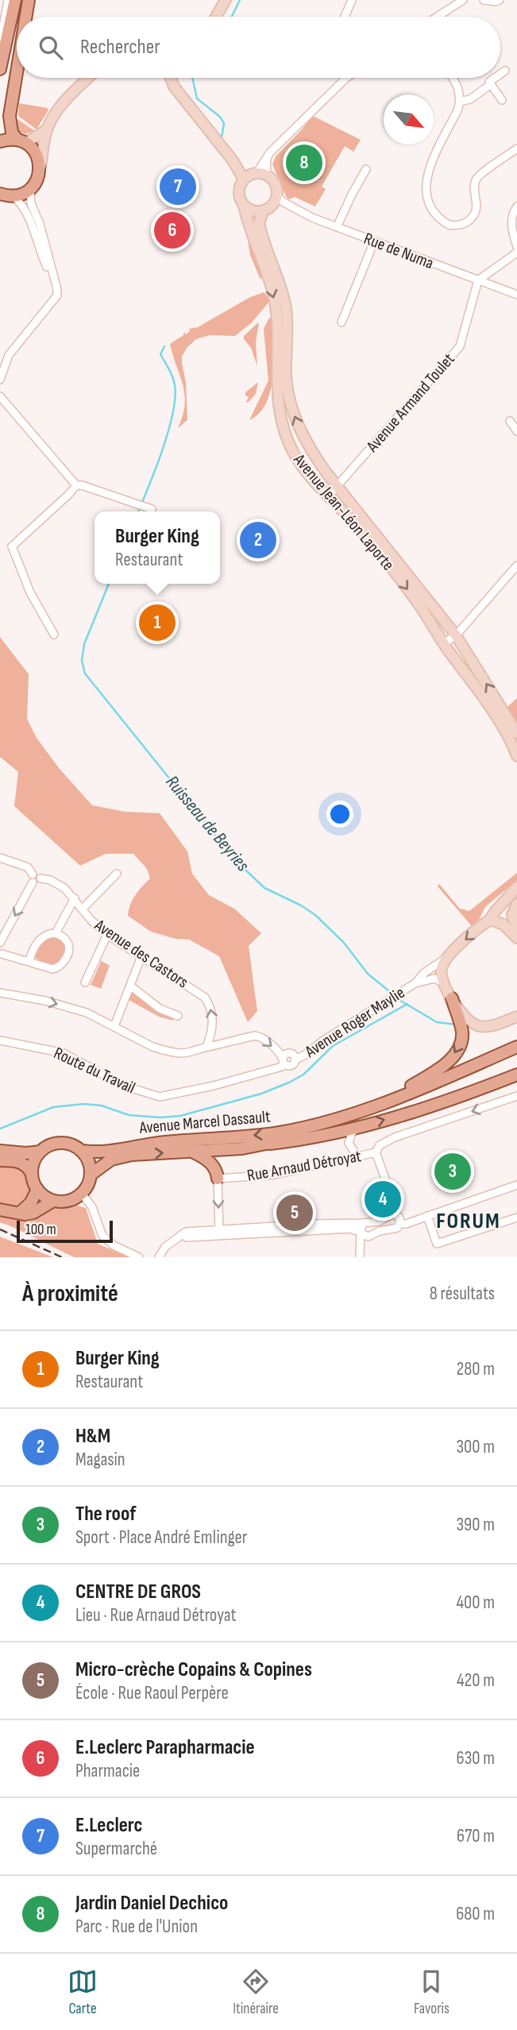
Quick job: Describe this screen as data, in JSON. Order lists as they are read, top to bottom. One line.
{"streets":{"main road":["Avenue Marcel Dassault"],"street":["Rue de Numa","Avenue Armand Toulet","Avenue Jean-Léon Laporte","Avenue des Castors","Avenue Roger Maylie","Route du Travail","Rue Arnaud Détroyat"]},"crossings":[["Rue de Numa","Avenue Armand Toulet"],["Rue de Numa","Avenue Jean-Léon Laporte"],["Avenue Armand Toulet","Avenue Jean-Léon Laporte"],["Avenue Roger Maylie","Route du Travail"]],"one_way":["Rue Arnaud Détroyat"],"districts":["FORUM"],"water":["Ruisseau de Beyries"],"scale_bar":"100 m","north":"bottom right","page":{"search":"Rechercher","pins":["8","7","6","2","1","3","4","5"],"popup":["Burger King","Restaurant"],"scale":"100 m","heading":["À proximité","8 résultats"],"list":[{"mark":"1","name":"Burger King","note":"Restaurant","value":"280 m"},{"mark":"2","name":"H&M","note":"Magasin","value":"300 m"},{"mark":"3","name":"The roof","note":"Sport · Place André Emlinger","value":"390 m"},{"mark":"4","name":"CENTRE DE GROS","note":"Lieu · Rue Arnaud Détroyat","value":"400 m"},{"mark":"5","name":"Micro-crèche Copains & Copines","note":"École · Rue Raoul Perpère","value":"420 m"},{"mark":"6","name":"E.Leclerc Parapharmacie","note":"Pharmacie","value":"630 m"},{"mark":"7","name":"E.Leclerc","note":"Supermarché","value":"670 m"},{"mark":"8","name":"Jardin Daniel Dechico","note":"Parc · Rue de l'Union","value":"680 m"}],"nav":["Carte","Itinéraire","Favoris"]}}
